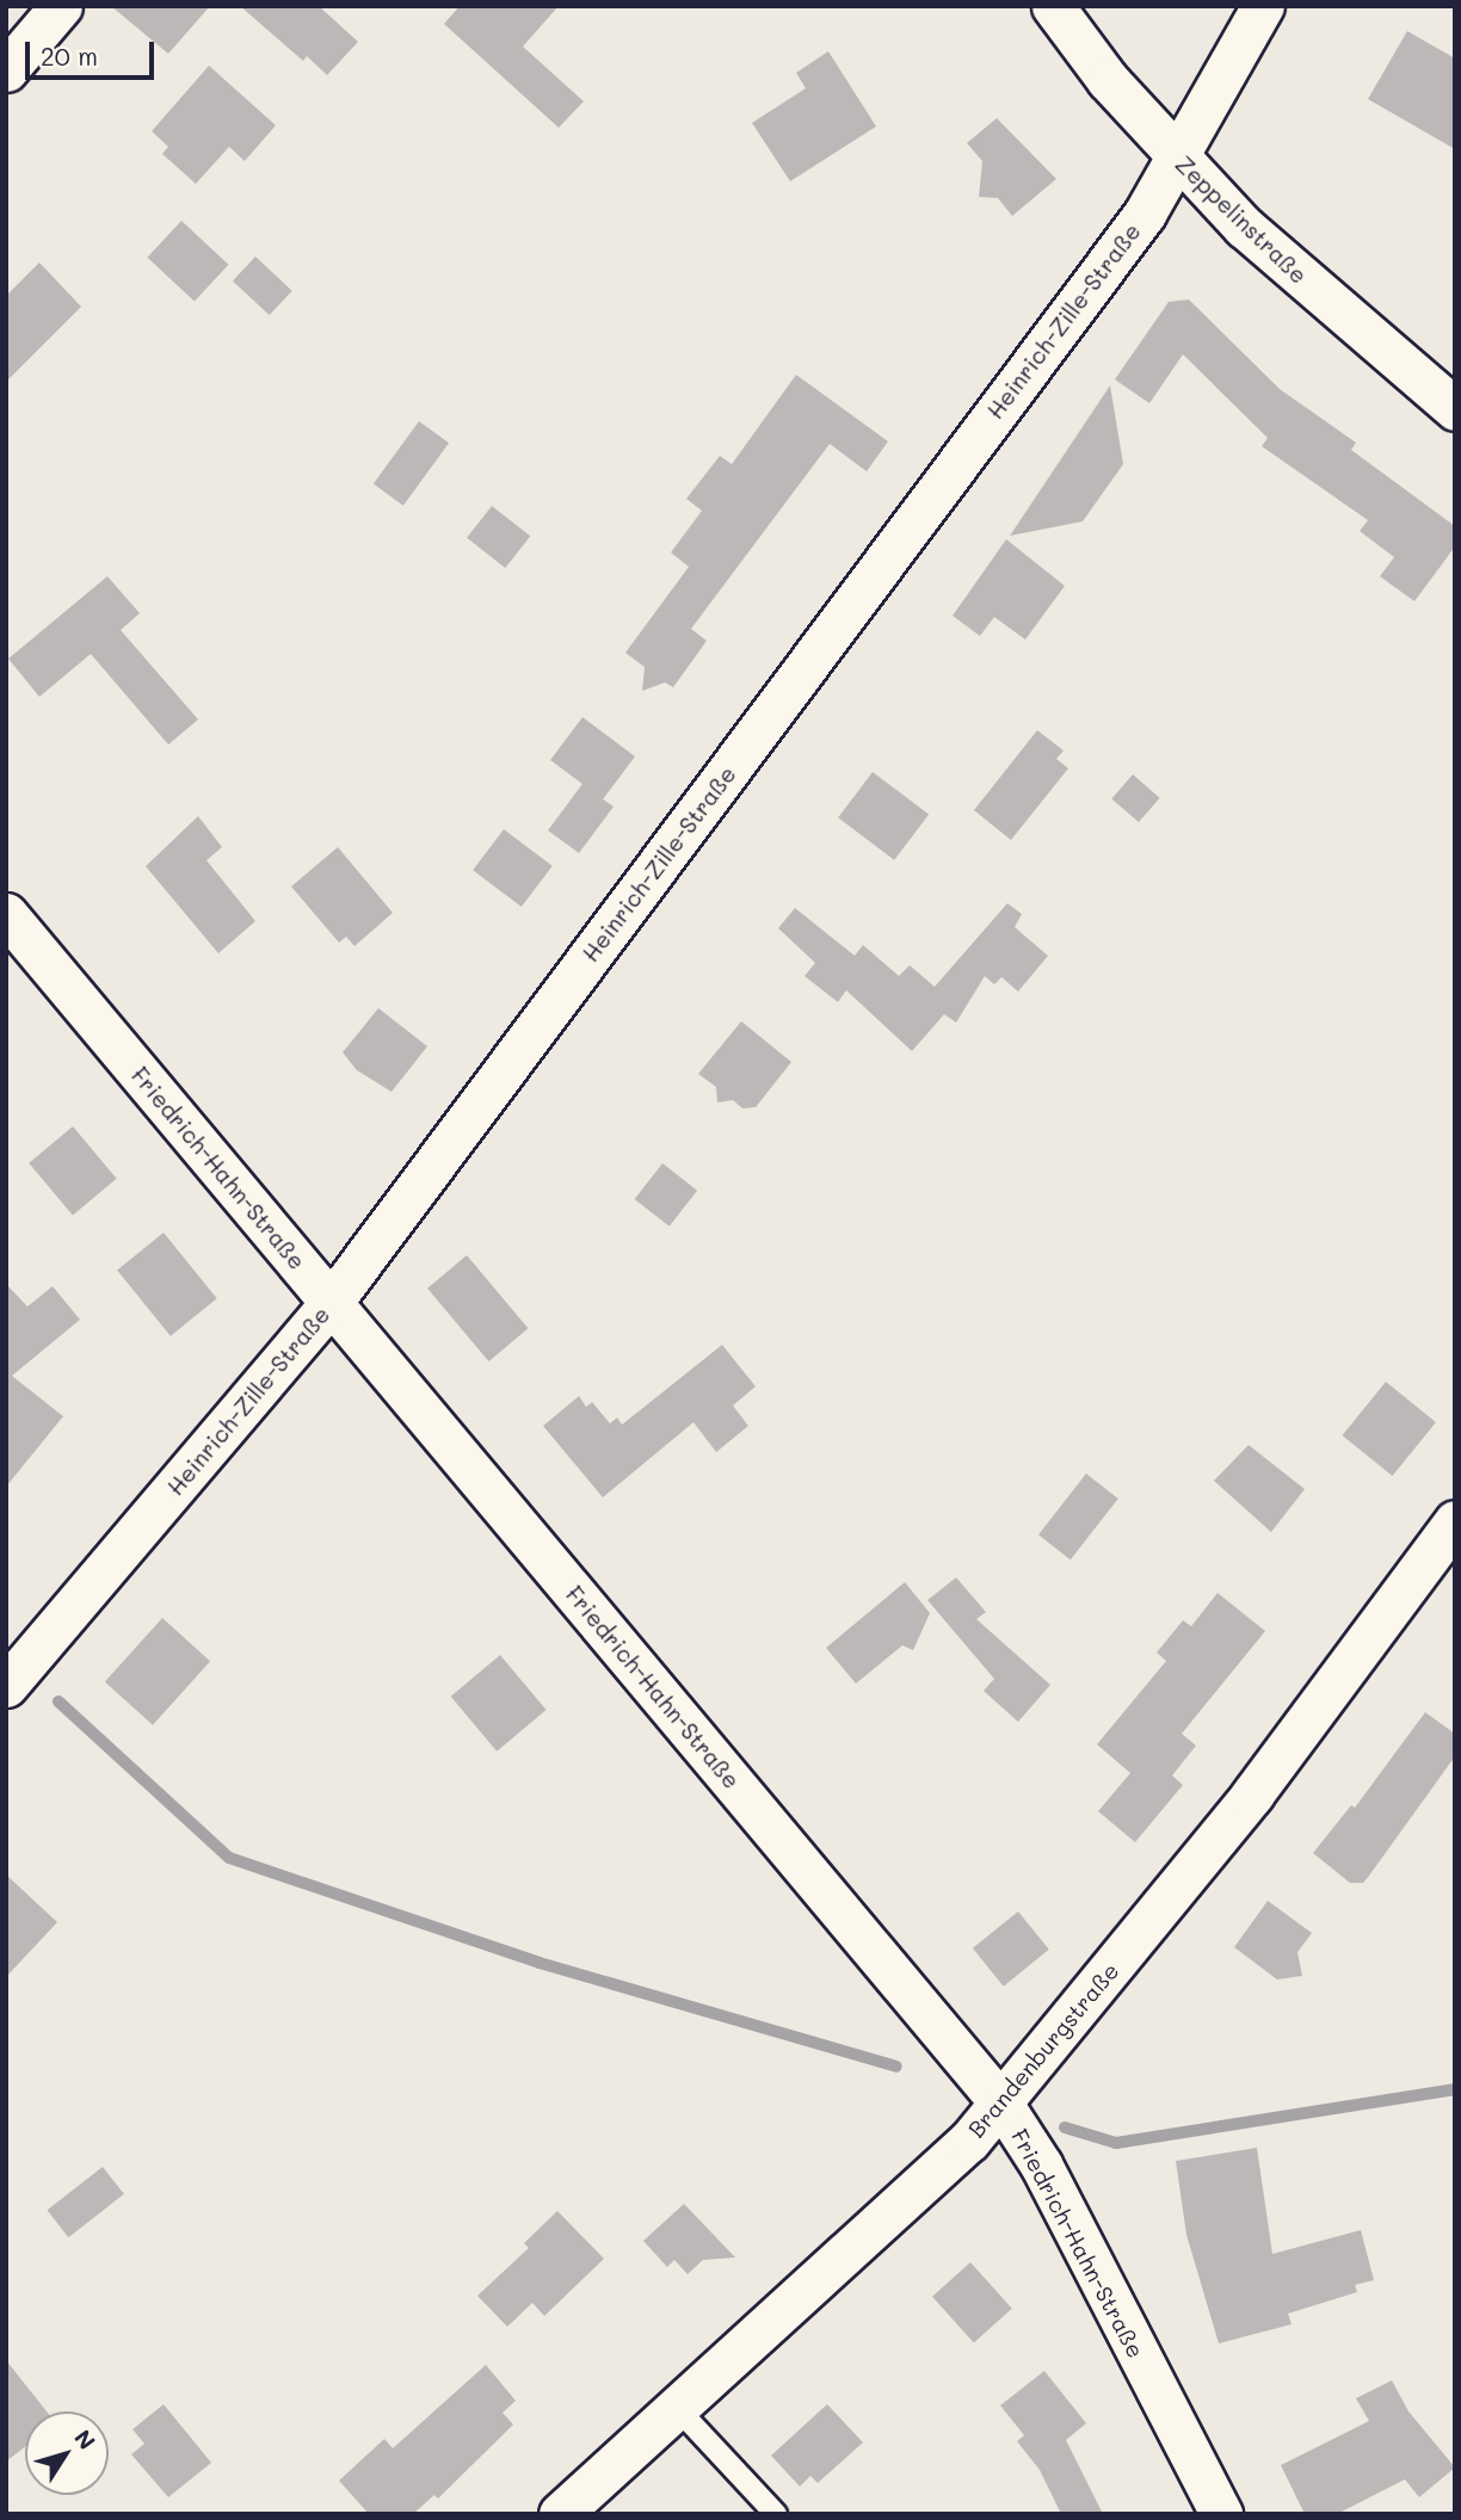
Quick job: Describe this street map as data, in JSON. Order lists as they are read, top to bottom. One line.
{"streets":{"street":["Zeppelinstraße","Heinrich-Zille-Straße","Friedrich-Hahn-Straße","Brandenburgstraße"]},"crossings":[["Zeppelinstraße","Heinrich-Zille-Straße"],["Heinrich-Zille-Straße","Friedrich-Hahn-Straße"],["Friedrich-Hahn-Straße","Brandenburgstraße"]],"scale_bar":"20 m","north":"top right"}
